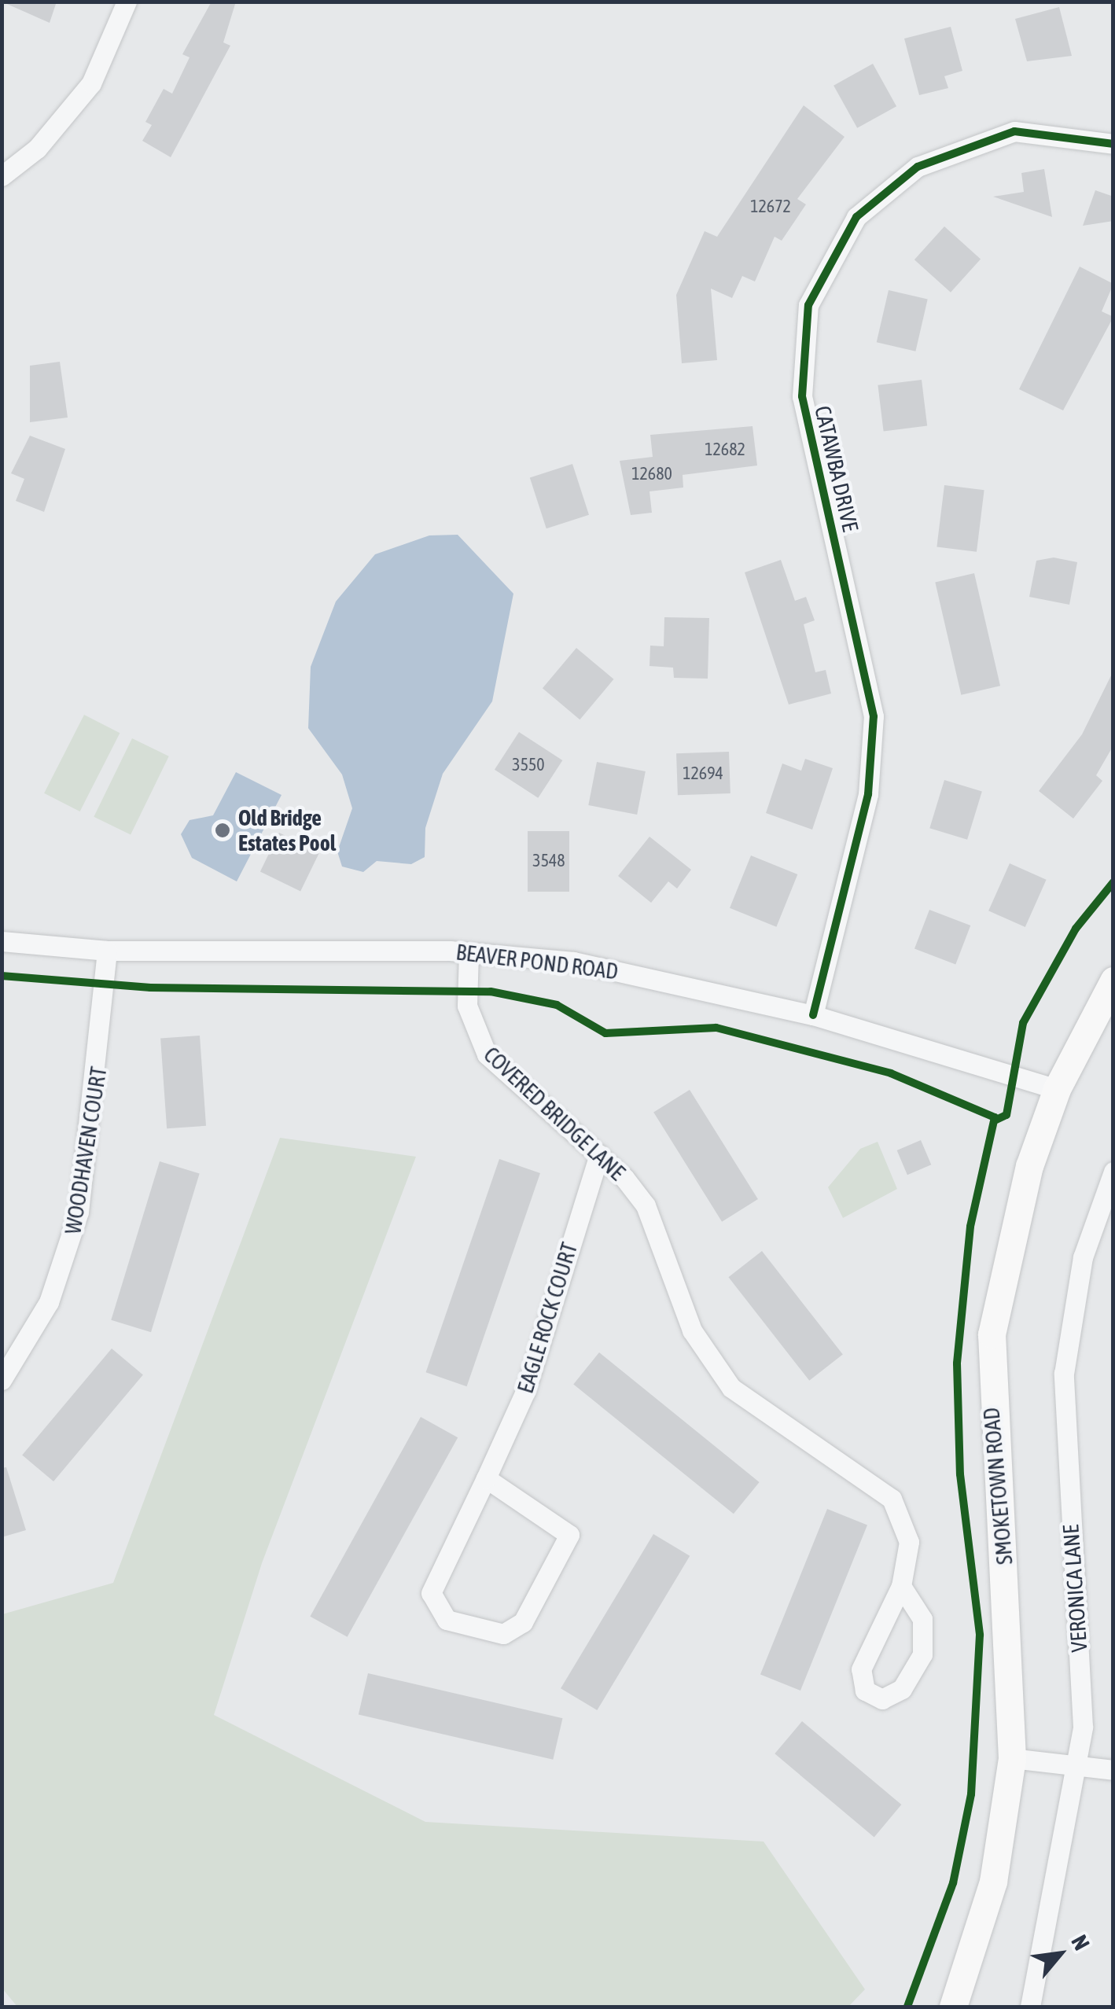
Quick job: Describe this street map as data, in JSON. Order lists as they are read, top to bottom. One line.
{"streets":{"main road":["SMOKETOWN ROAD"],"street":["CATAWBA DRIVE","BEAVER POND ROAD","COVERED BRIDGE LANE","WOODHAVEN COURT","EAGLE ROCK COURT","VERONICA LANE"]},"crossings":[["CATAWBA DRIVE","BEAVER POND ROAD"],["BEAVER POND ROAD","COVERED BRIDGE LANE"],["BEAVER POND ROAD","WOODHAVEN COURT"],["BEAVER POND ROAD","SMOKETOWN ROAD"],["COVERED BRIDGE LANE","EAGLE ROCK COURT"]],"places":["Old Bridge Estates Pool"],"house_numbers":["12672","12682","12680","3550","12694","3548"],"north":"top right"}
